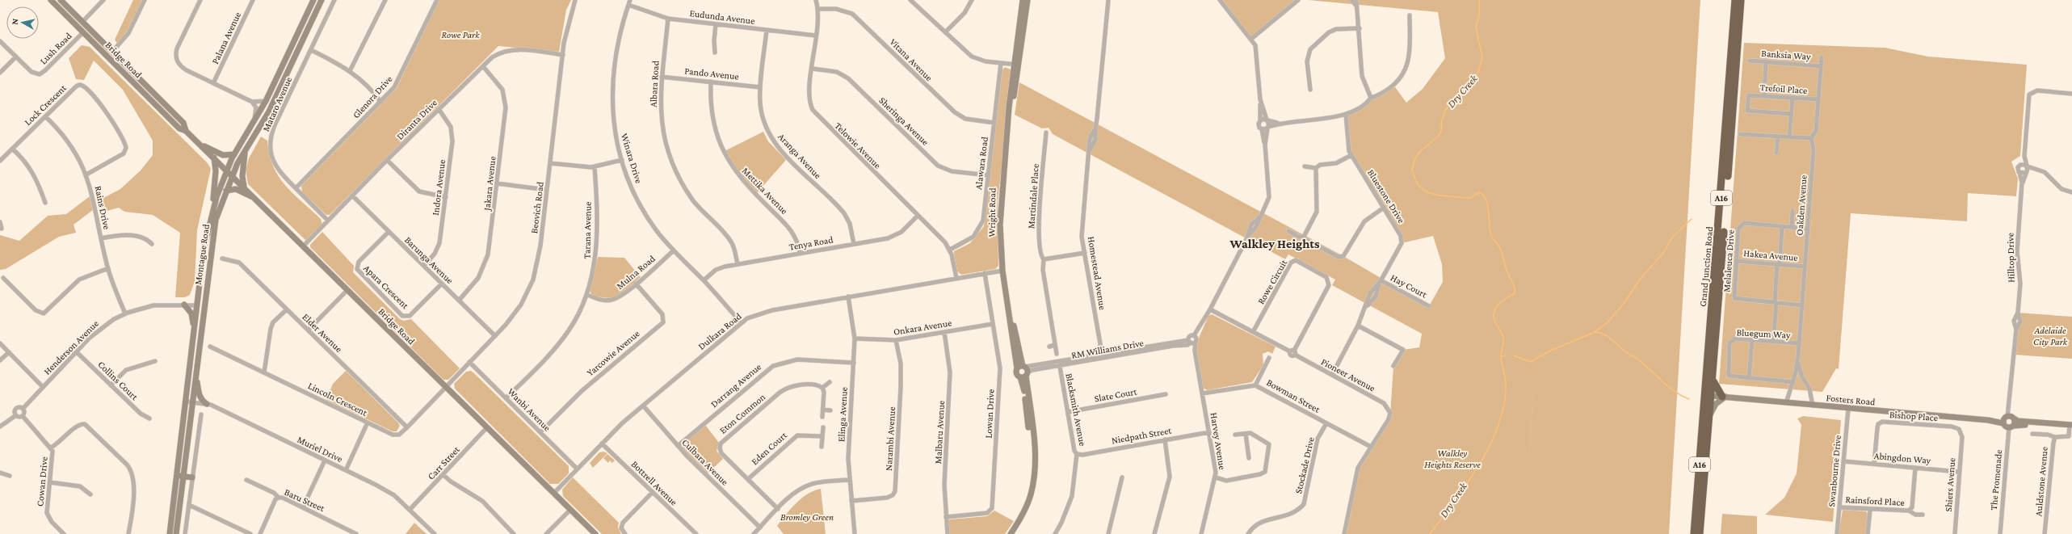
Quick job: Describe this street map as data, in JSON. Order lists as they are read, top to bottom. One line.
{"streets":{"highway":["A16","Grand Junction Road"],"main road":["Bridge Road","Wright Road","Montague Road","Fosters Road"],"street":["Eudunda Avenue","Palana Avenue","Lush Road","Banksia Way","Vitana Avenue","Pando Avenue","Albara Road","Trefoil Place","Glenora Drive","Mataro Avenue","Lock Crescent","Diranta Drive","Sheringa Avenue","Telowie Avenue","Aranga Avenue","Winara Drive","Alawara Road","Jakara Avenue","Indora Avenue","Mettika Avenue","Martindale Place","Bluestone Drive","Oakden Avenue","Rains Drive","Beovich Road","Tarana Avenue","Tenya Road","Hakea Avenue","Hilltop Drive","Barunga Avenue","Melaleuca Drive","Mulna Road","Homestead Avenue","Rowe Circuit","Hay Court","Apara Crescent","Onkara Avenue","Dulkara Road","Elder Avenue","Bluegum Way","Henderson Avenue","RM Williams Drive","Yarcowie Avenue","Pioneer Avenue","Collins Court","Darrang Avenue","Slate Court","Bowman Street","Lincoln Crescent","Wanbi Avenue","Blacksmith Avenue","Eton Common","Lowan Drive","Elinga Avenue","Bishop Place","Malbaru Avenue","Niedpath Street","Narambi Avenue","Harvey Avenue","Eden Court","Muriel Drive","Abingdon Way","Culbara Avenue","Carr Street","Stockade Drive","Swanbourne Drive","The Promenade","Cowan Drive","Auldstone Avenue","Bottrell Avenue","Shiers Avenue","Baru Street","Rainsford Place"]},"crossings":[["Eudunda Avenue","Albara Road"],["Eudunda Avenue","Telowie Avenue"],["Eudunda Avenue","Aranga Avenue"],["Eudunda Avenue","Winara Drive"],["Lush Road","Bridge Road"],["Banksia Way","Oakden Avenue"],["Bridge Road","Diranta Drive"],["Bridge Road","Beovich Road"],["Bridge Road","Montague Road"],["Bridge Road","Dulkara Road"],["Bridge Road","Lincoln Crescent"],["Bridge Road","Carr Street"],["Vitana Avenue","Telowie Avenue"],["Vitana Avenue","Alawara Road"],["Pando Avenue","Albara Road"],["Pando Avenue","Aranga Avenue"],["Pando Avenue","Mettika Avenue"],["Albara Road","Tenya Road"],["Trefoil Place","Oakden Avenue"],["Glenora Drive","Mataro Avenue"],["Mataro Avenue","Diranta Drive"],["Lock Crescent","Rains Drive"],["Diranta Drive","Jakara Avenue"],["Diranta Drive","Indora Avenue"],["Diranta Drive","Beovich Road"],["Diranta Drive","Barunga Avenue"],["Sheringa Avenue","Telowie Avenue"],["Sheringa Avenue","Alawara Road"],["Telowie Avenue","Alawara Road"],["Telowie Avenue","Tenya Road"],["Telowie Avenue","Dulkara Road"],["Aranga Avenue","Tenya Road"],["Winara Drive","Tenya Road"],["Winara Drive","Mulna Road"],["Winara Drive","Dulkara Road"],["Jakara Avenue","Barunga Avenue"],["Indora Avenue","Barunga Avenue"],["Mettika Avenue","Tenya Road"],["Bluestone Drive","Hay Court"],["Bluestone Drive","Pioneer Avenue"],["Oakden Avenue","Hakea Avenue"],["Oakden Avenue","Melaleuca Drive"],["Oakden Avenue","Bluegum Way"],["Rains Drive","Henderson Avenue"],["Beovich Road","Barunga Avenue"],["Beovich Road","Lincoln Crescent"],["Beovich Road","Wanbi Avenue"],["Wright Road","Dulkara Road"],["Wright Road","RM Williams Drive"],["Tarana Avenue","Mulna Road"],["Tarana Avenue","Wanbi Avenue"],["Montague Road","Henderson Avenue"],["Montague Road","Muriel Drive"],["Hakea Avenue","Melaleuca Drive"],["Hilltop Drive","Fosters Road"],["Barunga Avenue","Apara Crescent"],["Grand Junction Road","Fosters Road"],["Mulna Road","Yarcowie Avenue"],["Homestead Avenue","RM Williams Drive"],["Rowe Circuit","Pioneer Avenue"],["Onkara Avenue","Lowan Drive"],["Onkara Avenue","Elinga Avenue"],["Onkara Avenue","Malbaru Avenue"],["Onkara Avenue","Narambi Avenue"],["Dulkara Road","Wanbi Avenue"],["Dulkara Road","Lowan Drive"],["Dulkara Road","Elinga Avenue"],["Dulkara Road","Culbara Avenue"],["Dulkara Road","Bottrell Avenue"],["Elder Avenue","Lincoln Crescent"],["Henderson Avenue","Collins Court"],["Henderson Avenue","Cowan Drive"],["RM Williams Drive","Blacksmith Avenue"],["RM Williams Drive","Harvey Avenue"],["Yarcowie Avenue","Wanbi Avenue"],["Pioneer Avenue","Bowman Street"],["Darrang Avenue","Elinga Avenue"],["Darrang Avenue","Culbara Avenue"],["Slate Court","Blacksmith Avenue"],["Bowman Street","Harvey Avenue"],["Bowman Street","Stockade Drive"],["Fosters Road","Swanbourne Drive"],["Fosters Road","Auldstone Avenue"],["Blacksmith Avenue","Niedpath Street"],["Eton Common","Eden Court"],["Lowan Drive","Malbaru Avenue"],["Elinga Avenue","Narambi Avenue"],["Bishop Place","Abingdon Way"],["Bishop Place","Shiers Avenue"],["Niedpath Street","Harvey Avenue"],["Muriel Drive","Carr Street"],["Abingdon Way","Swanbourne Drive"],["Abingdon Way","Shiers Avenue"],["Abingdon Way","Rainsford Place"],["Swanbourne Drive","Rainsford Place"]],"districts":["Walkley Heights"],"water":["Dry Creek"],"parks":["Rowe Park","Adelaide City Park","Walkley Heights Reserve","Bromley Green"],"north":"left"}
